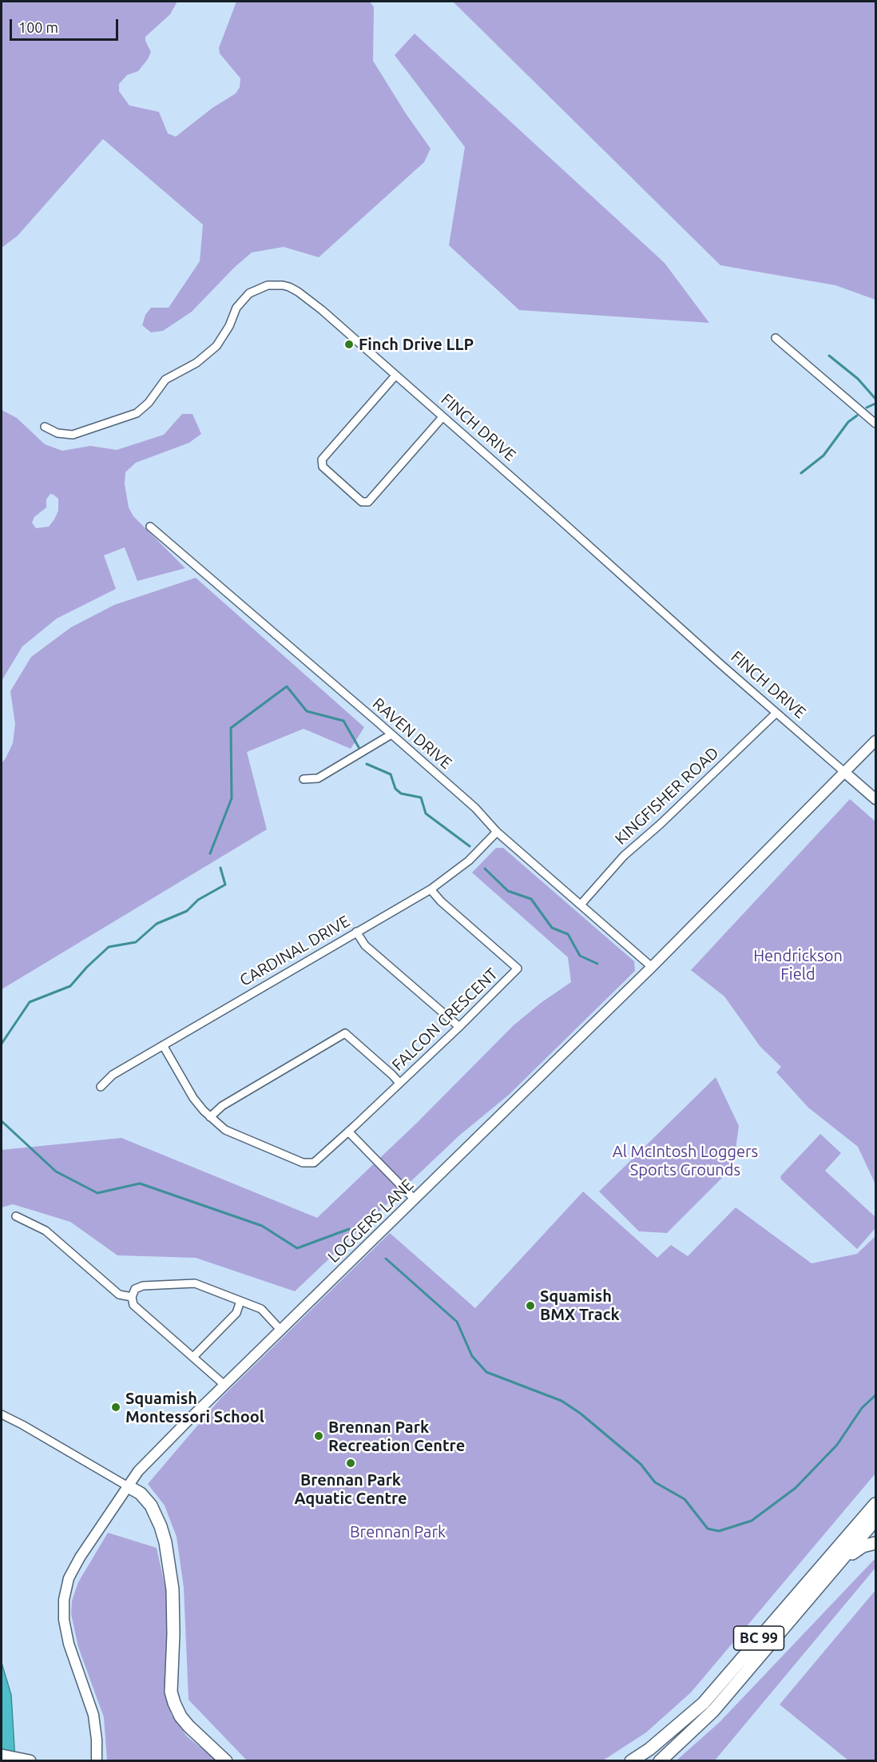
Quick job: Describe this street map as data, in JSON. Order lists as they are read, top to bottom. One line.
{"streets":{"highway":["BC 99"],"street":["FINCH DRIVE","RAVEN DRIVE","KINGFISHER ROAD","CARDINAL DRIVE","FALCON CRESCENT","LOGGERS LANE"]},"crossings":[["FINCH DRIVE","KINGFISHER ROAD"],["FINCH DRIVE","LOGGERS LANE"],["RAVEN DRIVE","KINGFISHER ROAD"],["RAVEN DRIVE","CARDINAL DRIVE"],["RAVEN DRIVE","LOGGERS LANE"],["CARDINAL DRIVE","FALCON CRESCENT"]],"parks":["Hendrickson Field","Al McIntosh Loggers Sports Grounds","Brennan Park"],"places":["Finch Drive LLP","Squamish BMX Track","Squamish Montessori School","Brennan Park Recreation Centre","Brennan Park Aquatic Centre"],"scale_bar":"100 m"}
